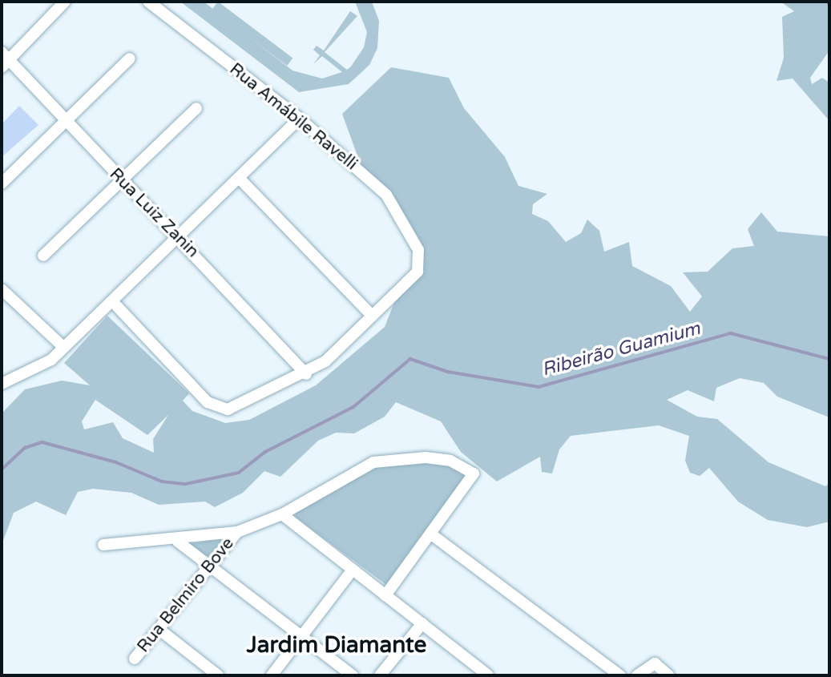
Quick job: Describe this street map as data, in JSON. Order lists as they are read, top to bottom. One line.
{"streets":{"street":["Rua Amábile Ravelli","Rua Luiz Zanin","Rua Belmiro Bove"]},"districts":["Jardim Diamante"],"water":["Ribeirão Guamium"]}
